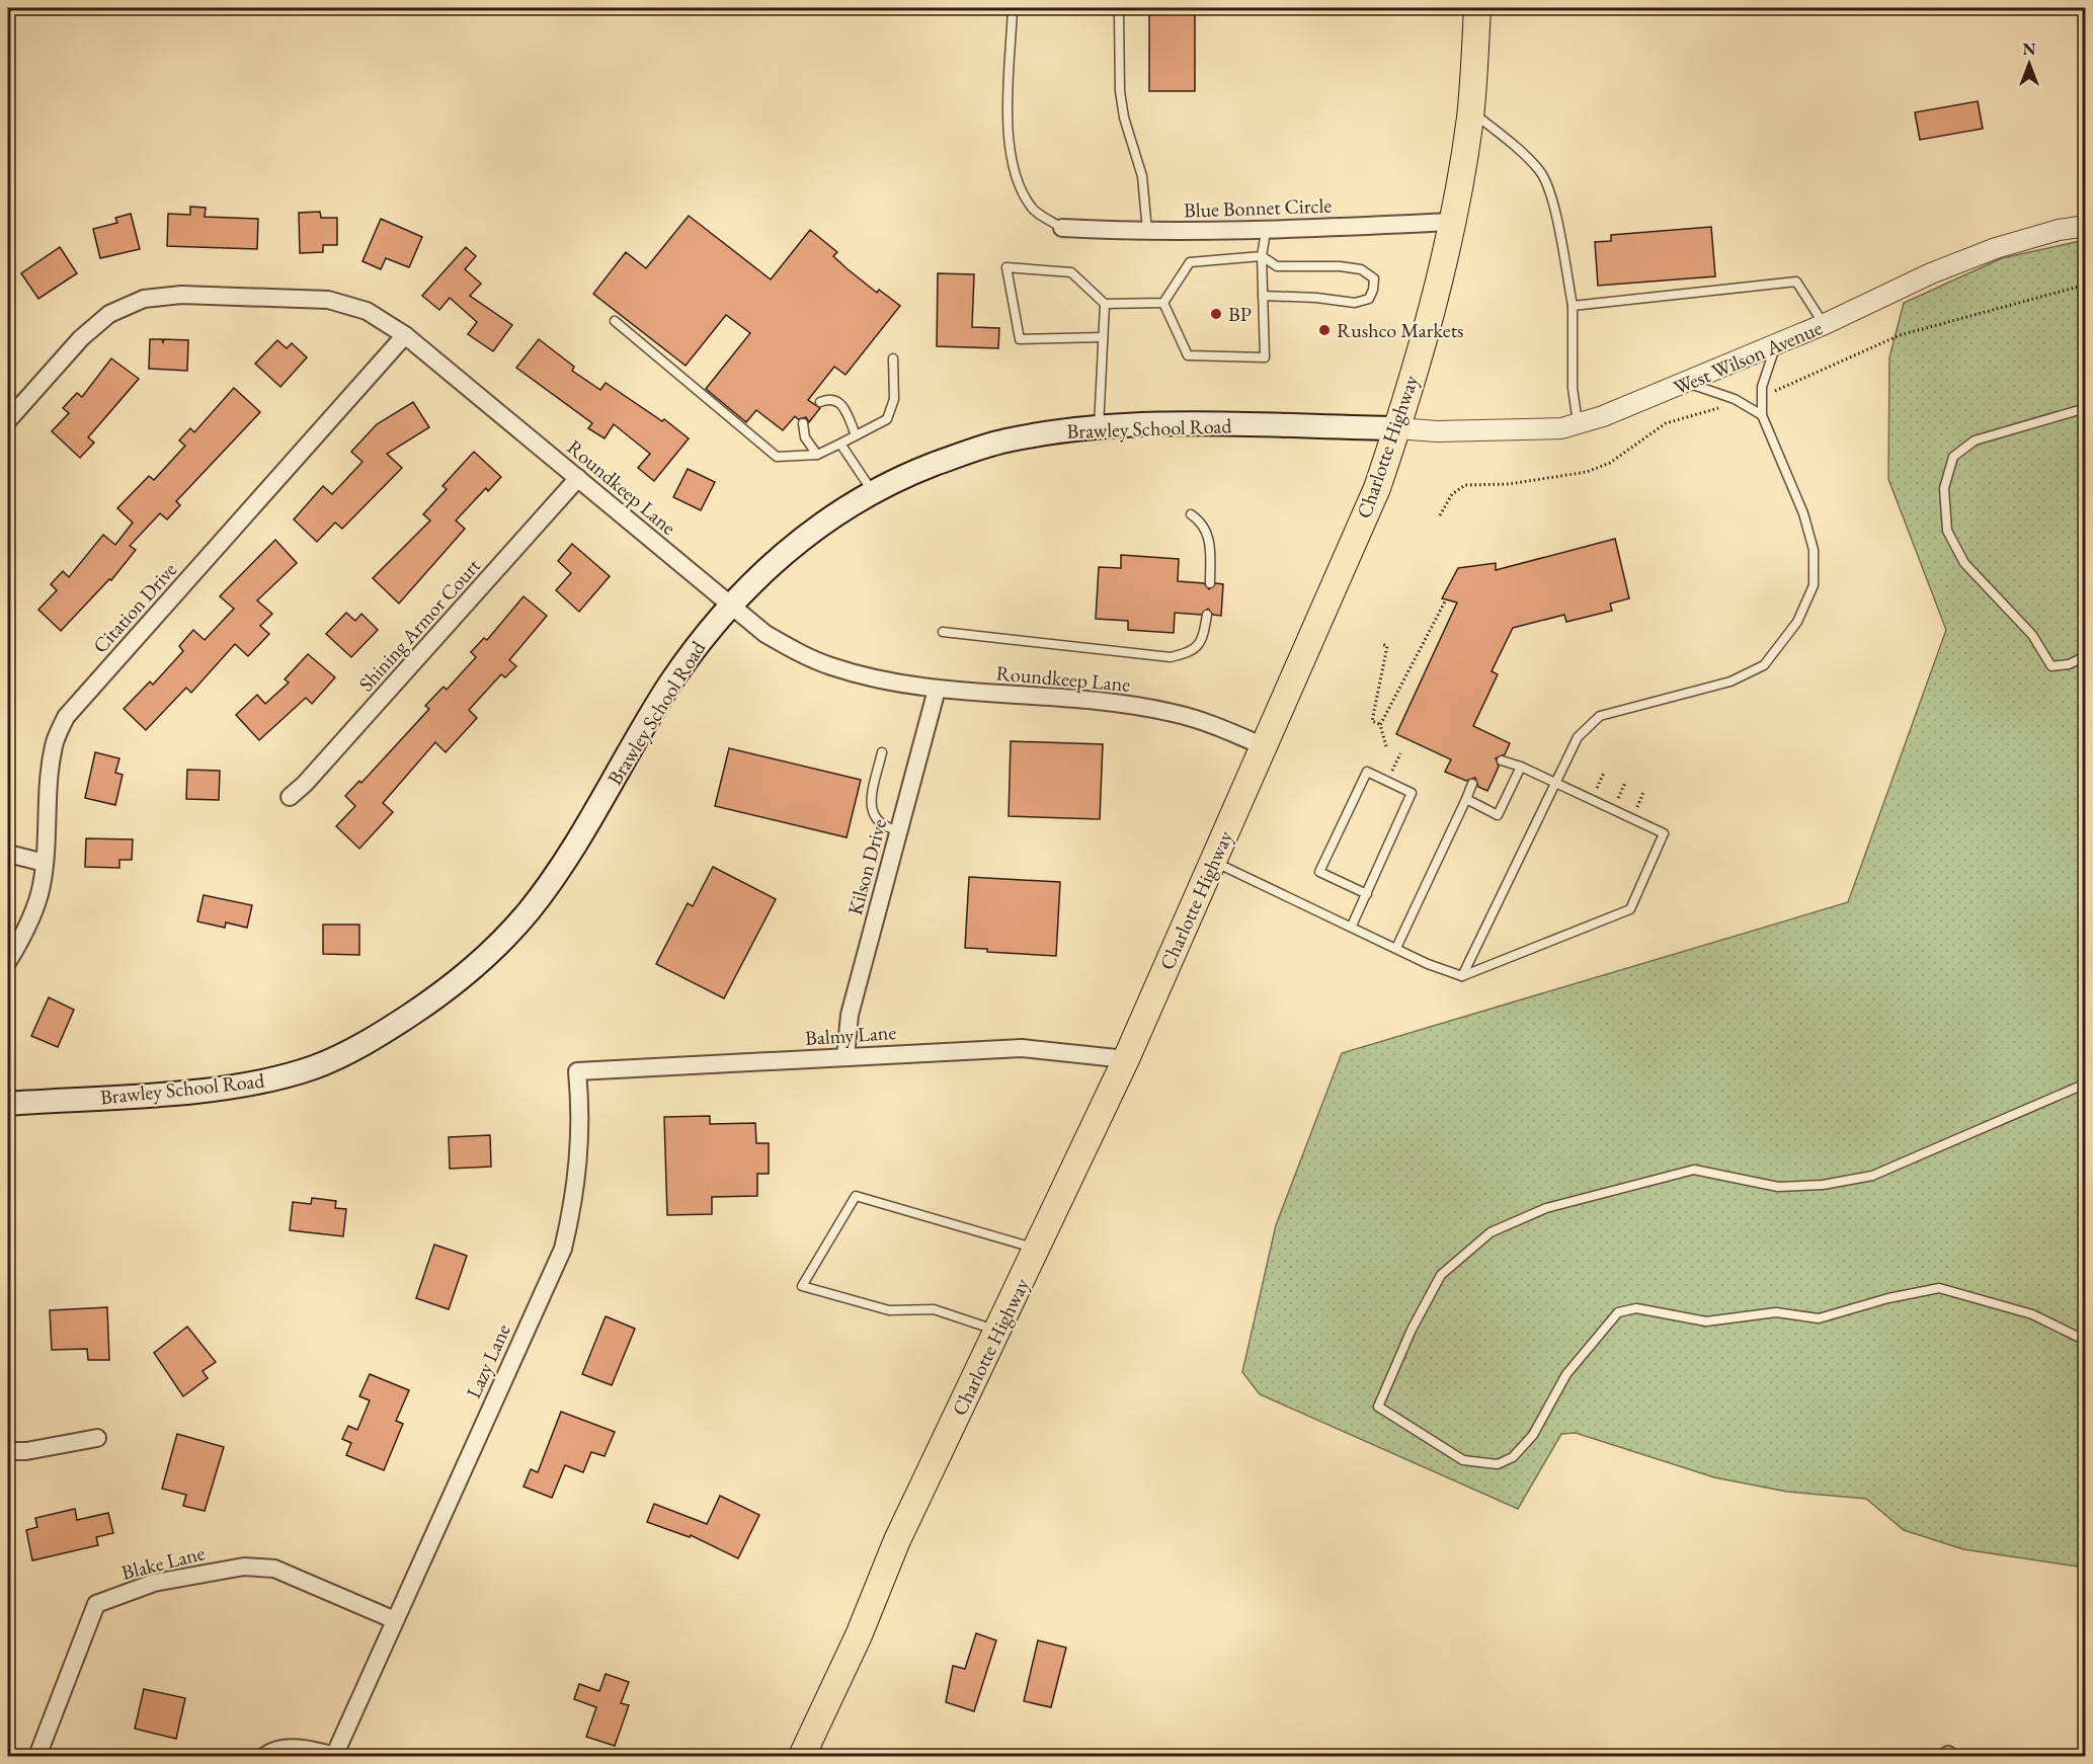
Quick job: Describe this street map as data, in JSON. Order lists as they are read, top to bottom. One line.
{"streets":{"main road":["Brawley School Road","Charlotte Highway"],"street":["Blue Bonnet Circle","West Wilson Avenue","Roundkeep Lane","Citation Drive","Shining Armor Court","Kilson Drive","Balmy Lane","Lazy Lane","Blake Lane"]},"crossings":[["Blue Bonnet Circle","Charlotte Highway"],["West Wilson Avenue","Brawley School Road"],["West Wilson Avenue","Charlotte Highway"],["Brawley School Road","Charlotte Highway"],["Brawley School Road","Roundkeep Lane"],["Charlotte Highway","Roundkeep Lane"],["Charlotte Highway","Balmy Lane"],["Roundkeep Lane","Citation Drive"],["Roundkeep Lane","Shining Armor Court"],["Roundkeep Lane","Kilson Drive"],["Kilson Drive","Balmy Lane"],["Balmy Lane","Lazy Lane"],["Lazy Lane","Blake Lane"]],"places":["BP","Rushco Markets"],"north":"top"}
